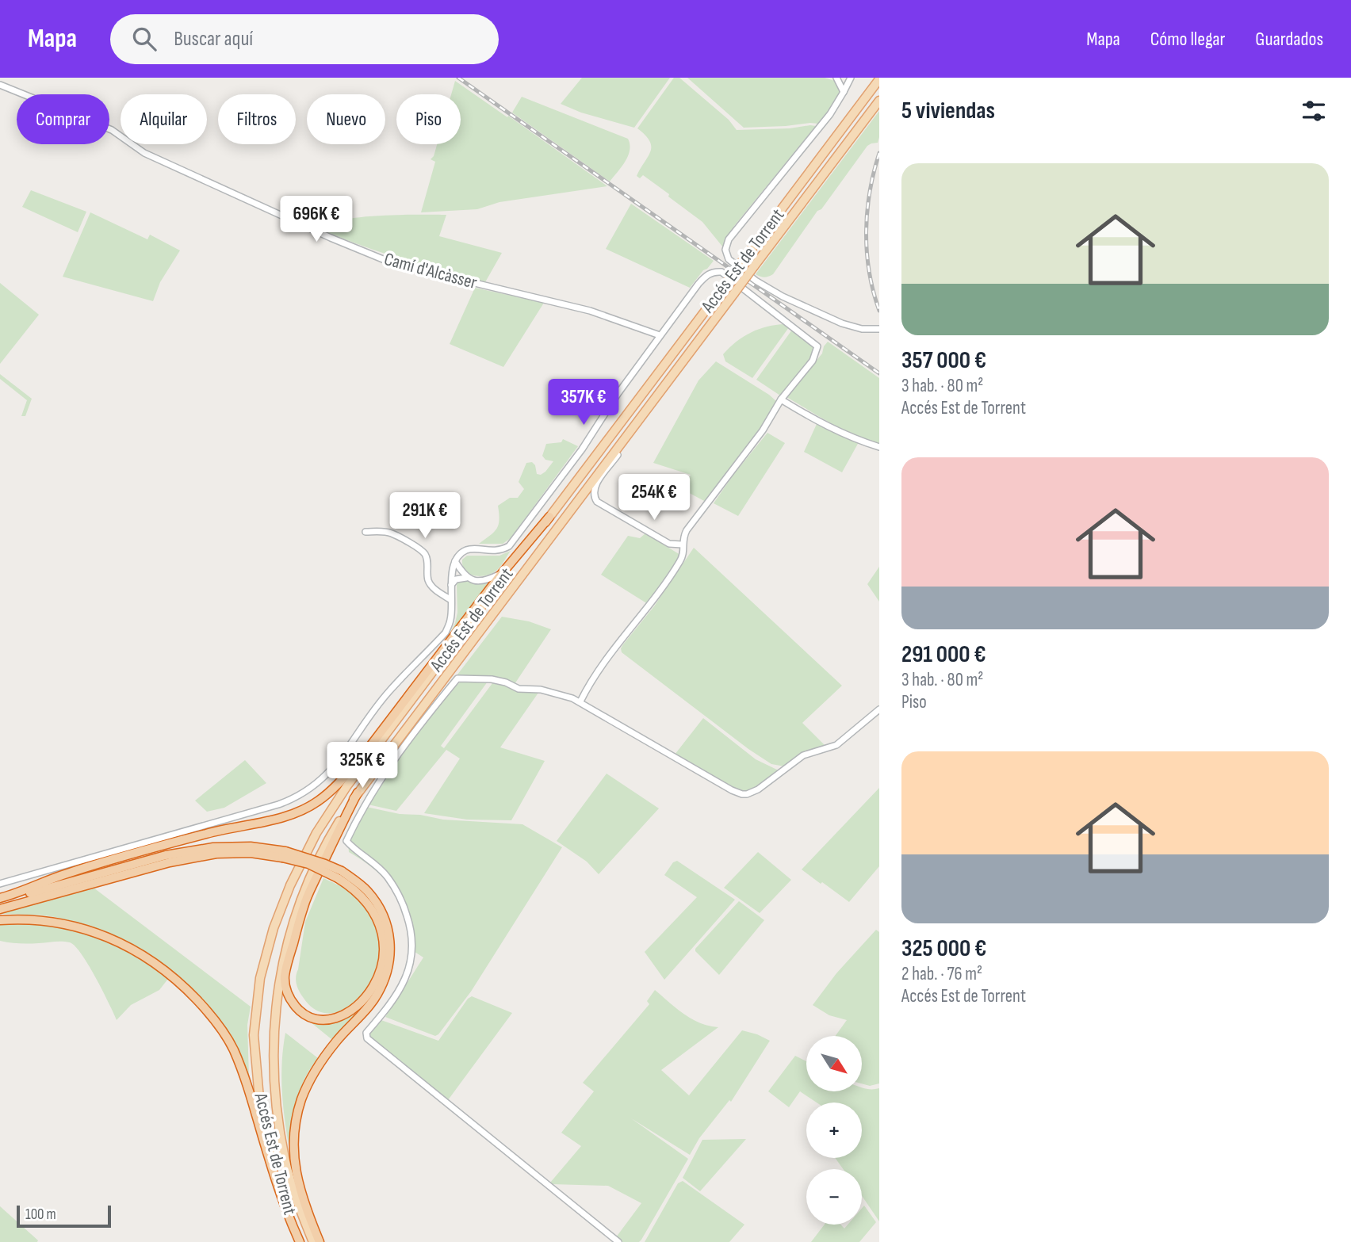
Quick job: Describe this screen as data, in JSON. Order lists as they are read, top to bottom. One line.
{"streets":{"main road":["Accés Est de Torrent"],"street":["Camí d'Alcàsser"]},"scale_bar":"100 m","north":"bottom right","page":{"header":"Mapa","search":"Buscar aquí","nav":["Mapa","Cómo llegar","Guardados"],"heading":"5 viviendas","chip":["Comprar","Alquilar","Filtros","Nuevo","Piso"],"list":[{"name":"357 000 €","note":"3 hab. · 80 m² · Accés Est de Torrent"},{"name":"291 000 €","note":"3 hab. · 80 m² · Piso"},{"name":"325 000 €","note":"2 hab. · 76 m² · Accés Est de Torrent"}],"price":["696K €","357K €","254K €","291K €","325K €"],"map_buttons":["+","−"],"scale":"100 m"}}
